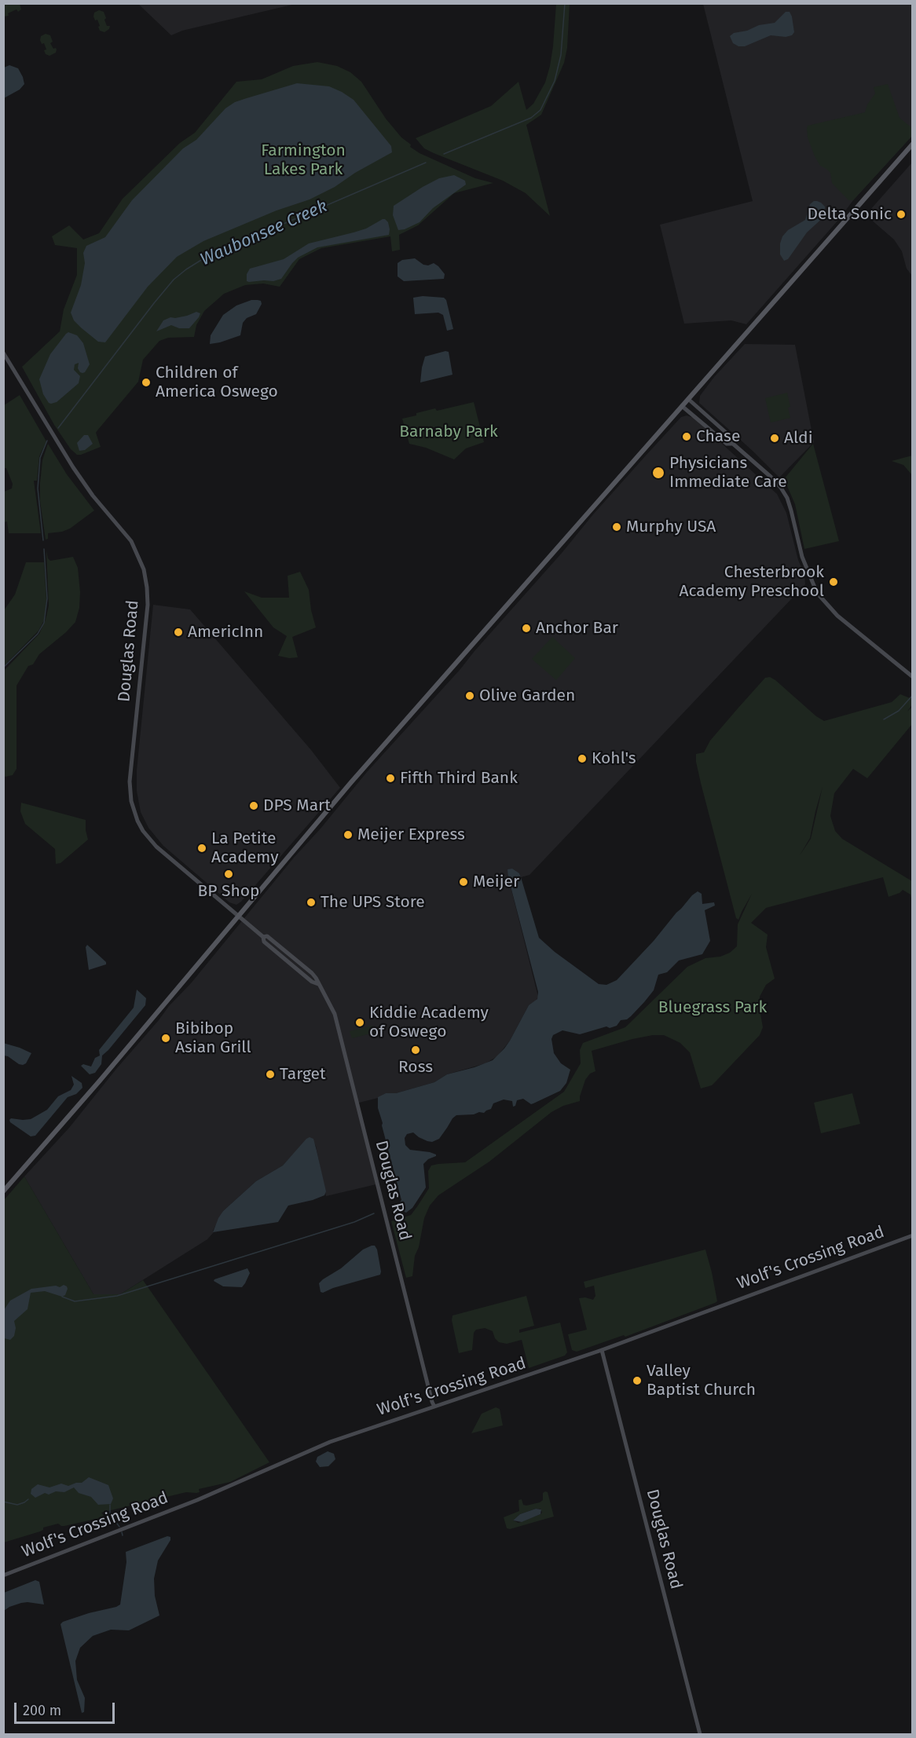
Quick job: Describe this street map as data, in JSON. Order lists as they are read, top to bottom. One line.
{"streets":{"street":["Douglas Road","Wolf's Crossing Road"]},"crossings":[["Douglas Road","Wolf's Crossing Road"]],"water":["Waubonsee Creek"],"parks":["Farmington Lakes Park","Barnaby Park","Bluegrass Park"],"places":["Delta Sonic","Children of America Oswego","Chase","Aldi","Physicians Immediate Care","Murphy USA","Chesterbrook Academy Preschool","Anchor Bar","AmericInn","Olive Garden","Kohl's","Fifth Third Bank","DPS Mart","Meijer Express","La Petite Academy","BP Shop","Meijer","The UPS Store","Kiddie Academy of Oswego","Bibibop Asian Grill","Ross","Target","Valley Baptist Church"],"scale_bar":"200 m"}
